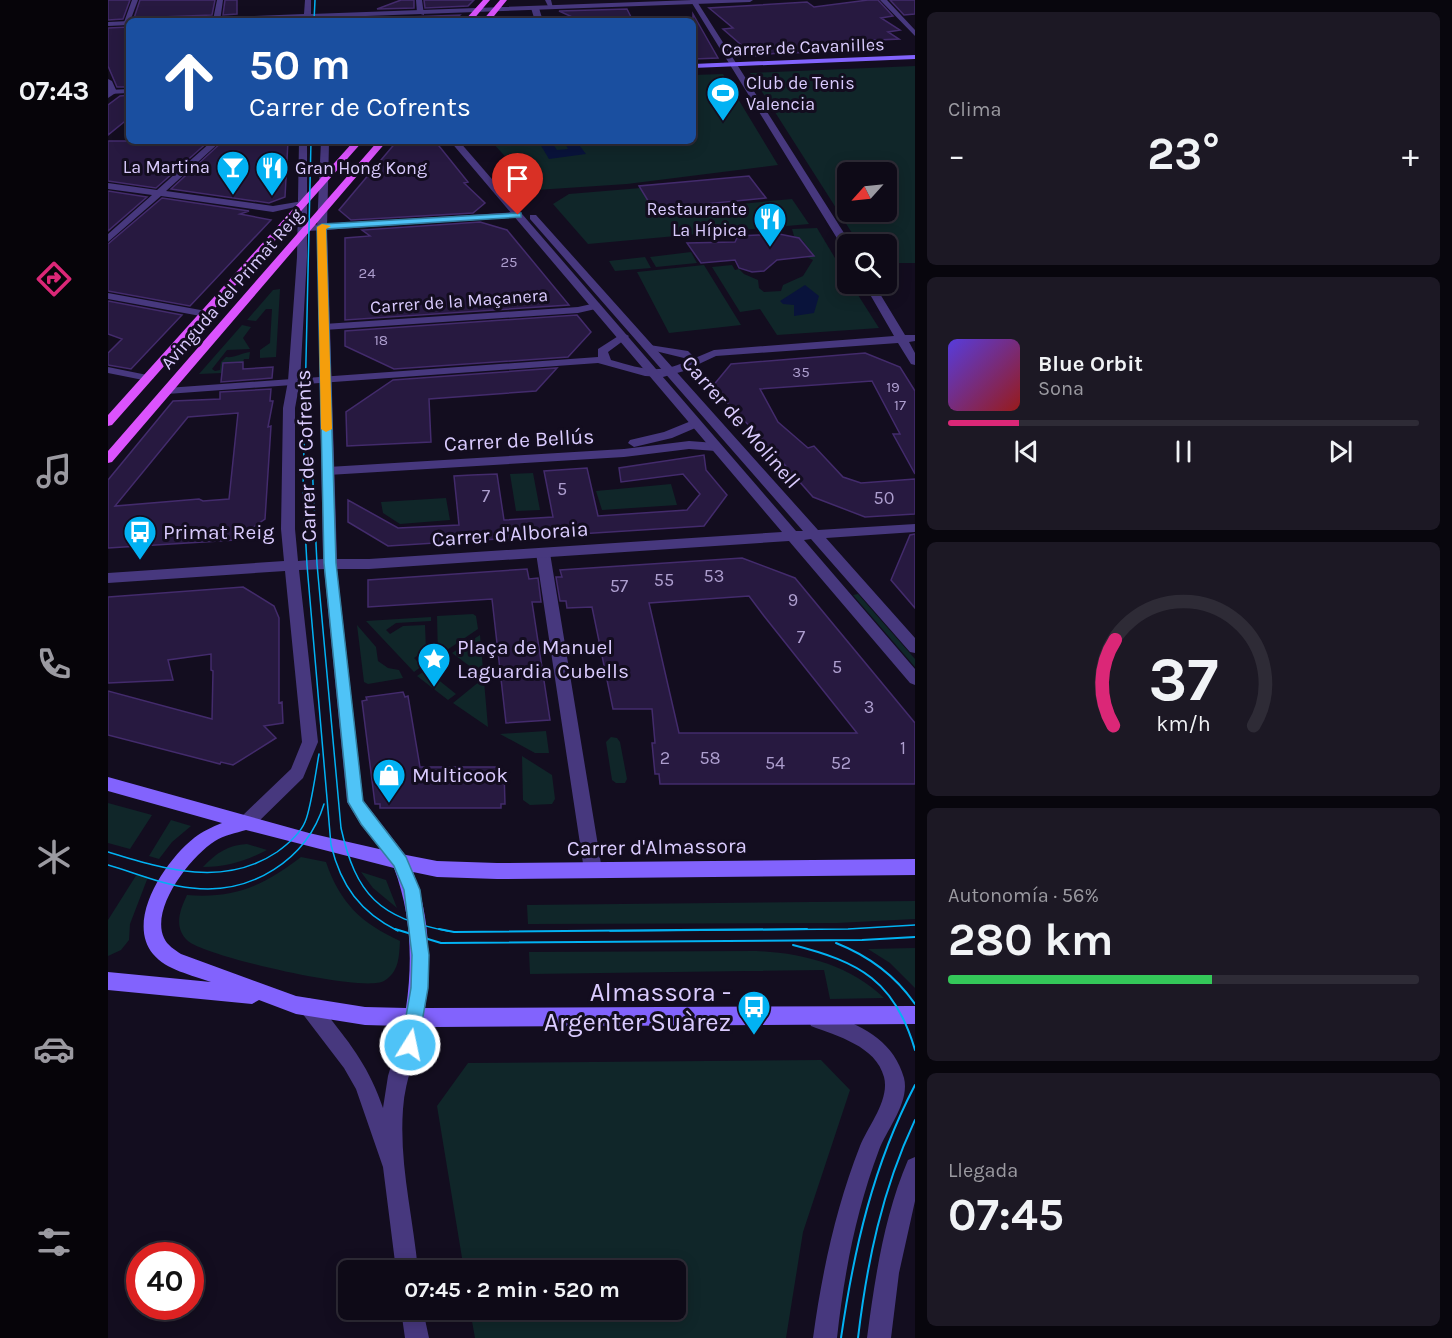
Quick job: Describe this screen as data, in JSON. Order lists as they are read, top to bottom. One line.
{"streets":{"main road":["Carrer de Cavanilles","Avinguda del Primat Reig","Carrer d'Almassora"],"street":["Carrer de la Maçanera","Carrer de Molinell","Carrer de Bellús","Carrer de Cofrents","Carrer d'Alboraia"]},"crossings":[["Avinguda del Primat Reig","Carrer de Cofrents"],["Carrer de la Maçanera","Carrer de Molinell"],["Carrer de la Maçanera","Carrer de Cofrents"],["Carrer de Molinell","Carrer de Bellús"],["Carrer de Molinell","Carrer d'Alboraia"],["Carrer de Bellús","Carrer de Cofrents"],["Carrer de Cofrents","Carrer d'Alboraia"],["Carrer de Cofrents","Carrer d'Almassora"]],"places":{"sports":["Club de Tenis Valencia"],"bar":["La Martina"],"restaurant":["Gran Hong Kong","Restaurante La Hípica"],"bus stop":["Primat Reig","Almassora - Argenter Suàrez"],"place":["Plaça de Manuel Laguardia Cubells"],"shop":["Multicook"]},"house_numbers":["25","24","18","35","19","17","5","7","50","53","55","57","9","7","5","3","1","2","58","54","52"],"north":"bottom left","page":{"tabs":"07:43","tile":["Clima",["Autonomía · 56%","280 km"],["Llegada","07:45"]],"turn":["50 m","Carrer de Cofrents"],"heat":["−","23°","+"],"song":["Blue Orbit","Sona"],"limit":"40","trip":"07:45 · 2 min · 520 m","gauge":["37","km/h"]}}
